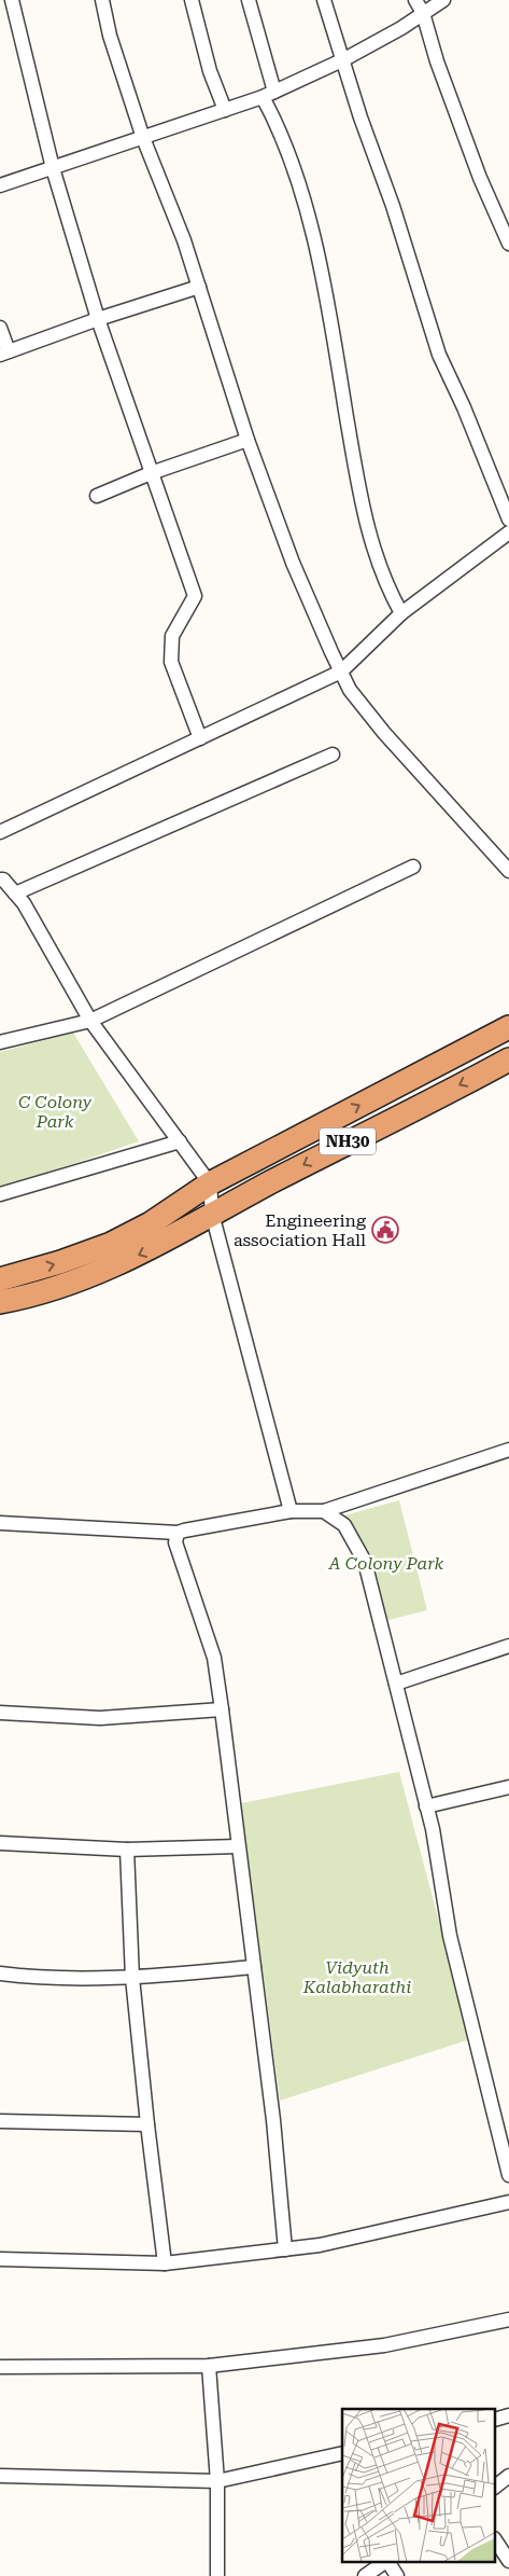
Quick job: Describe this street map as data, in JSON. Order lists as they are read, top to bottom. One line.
{"streets":{"highway":["NH30"]},"parks":["C Colony Park","A Colony Park","Vidyuth Kalabharathi"],"places":{"public building":["Engineering association Hall"]}}
